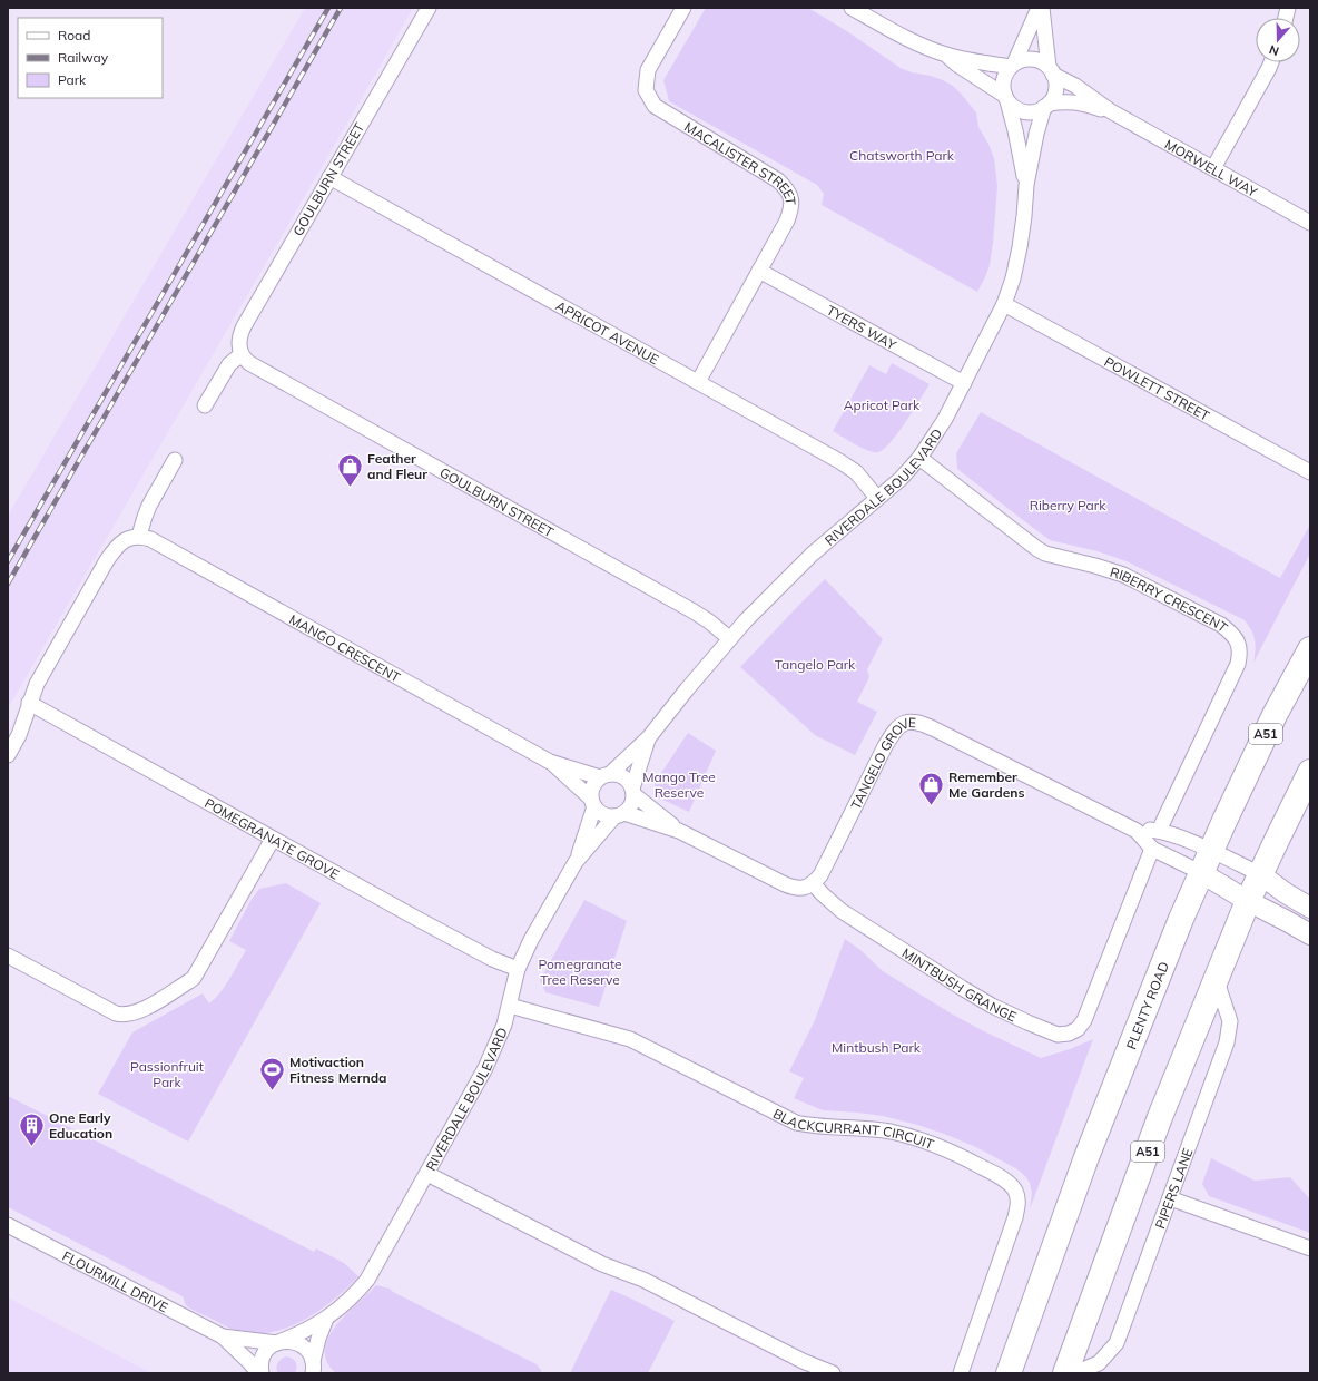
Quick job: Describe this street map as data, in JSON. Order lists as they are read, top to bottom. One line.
{"streets":{"highway":["A51","PLENTY ROAD"],"street":["MACALISTER STREET","MORWELL WAY","GOULBURN STREET","TYERS WAY","APRICOT AVENUE","POWLETT STREET","RIVERDALE BOULEVARD","RIBERRY CRESCENT","MANGO CRESCENT","TANGELO GROVE","POMEGRANATE GROVE","MINTBUSH GRANGE","BLACKCURRANT CIRCUIT","PIPERS LANE","FLOURMILL DRIVE"]},"crossings":[["MACALISTER STREET","TYERS WAY"],["MACALISTER STREET","APRICOT AVENUE"],["MORWELL WAY","RIVERDALE BOULEVARD"],["GOULBURN STREET","APRICOT AVENUE"],["GOULBURN STREET","RIVERDALE BOULEVARD"],["TYERS WAY","RIVERDALE BOULEVARD"],["APRICOT AVENUE","RIVERDALE BOULEVARD"],["POWLETT STREET","RIVERDALE BOULEVARD"],["RIVERDALE BOULEVARD","RIBERRY CRESCENT"],["RIVERDALE BOULEVARD","MANGO CRESCENT"],["RIVERDALE BOULEVARD","POMEGRANATE GROVE"],["RIVERDALE BOULEVARD","BLACKCURRANT CIRCUIT"],["RIVERDALE BOULEVARD","FLOURMILL DRIVE"],["RIBERRY CRESCENT","TANGELO GROVE"],["A51","TANGELO GROVE"],["A51","PIPERS LANE"],["TANGELO GROVE","MINTBUSH GRANGE"],["TANGELO GROVE","PLENTY ROAD"]],"parks":["Chatsworth Park","Apricot Park","Riberry Park","Tangelo Park","Mango Tree Reserve","Pomegranate Tree Reserve","Mintbush Park","Passionfruit Park"],"places":{"shop":["Feather and Fleur","Remember Me Gardens"],"sports":["Motivaction Fitness Mernda"],"building":["One Early Education"]},"legend":["Road","Railway","Park"],"north":"bottom"}
